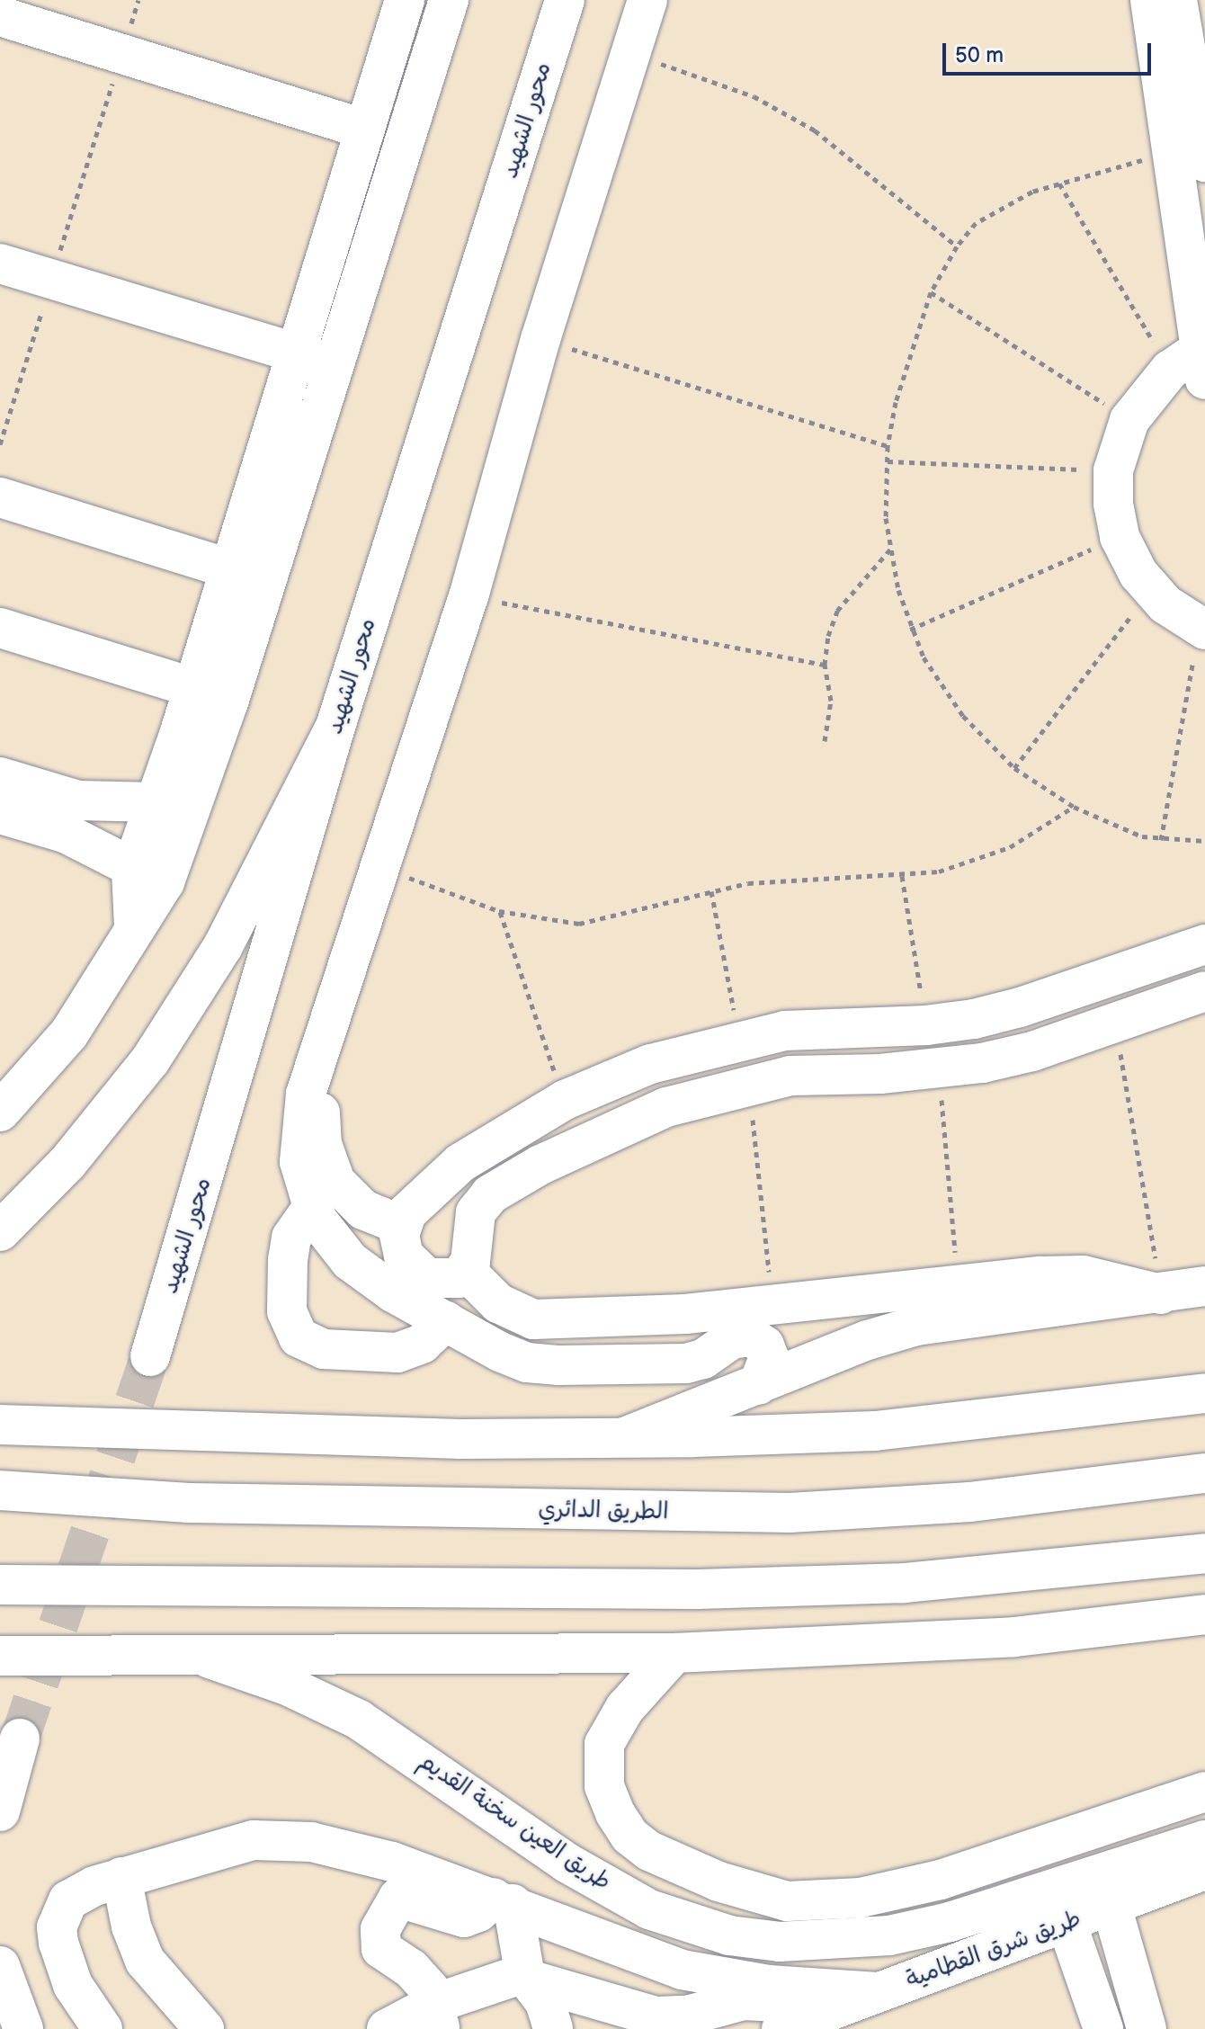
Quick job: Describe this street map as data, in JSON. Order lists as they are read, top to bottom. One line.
{"streets":{"main road":["محور الشهيد","الطريق الدائري","طريق العين سخنة القديم","طريق شرق القطامية"]},"scale_bar":"50 m"}
